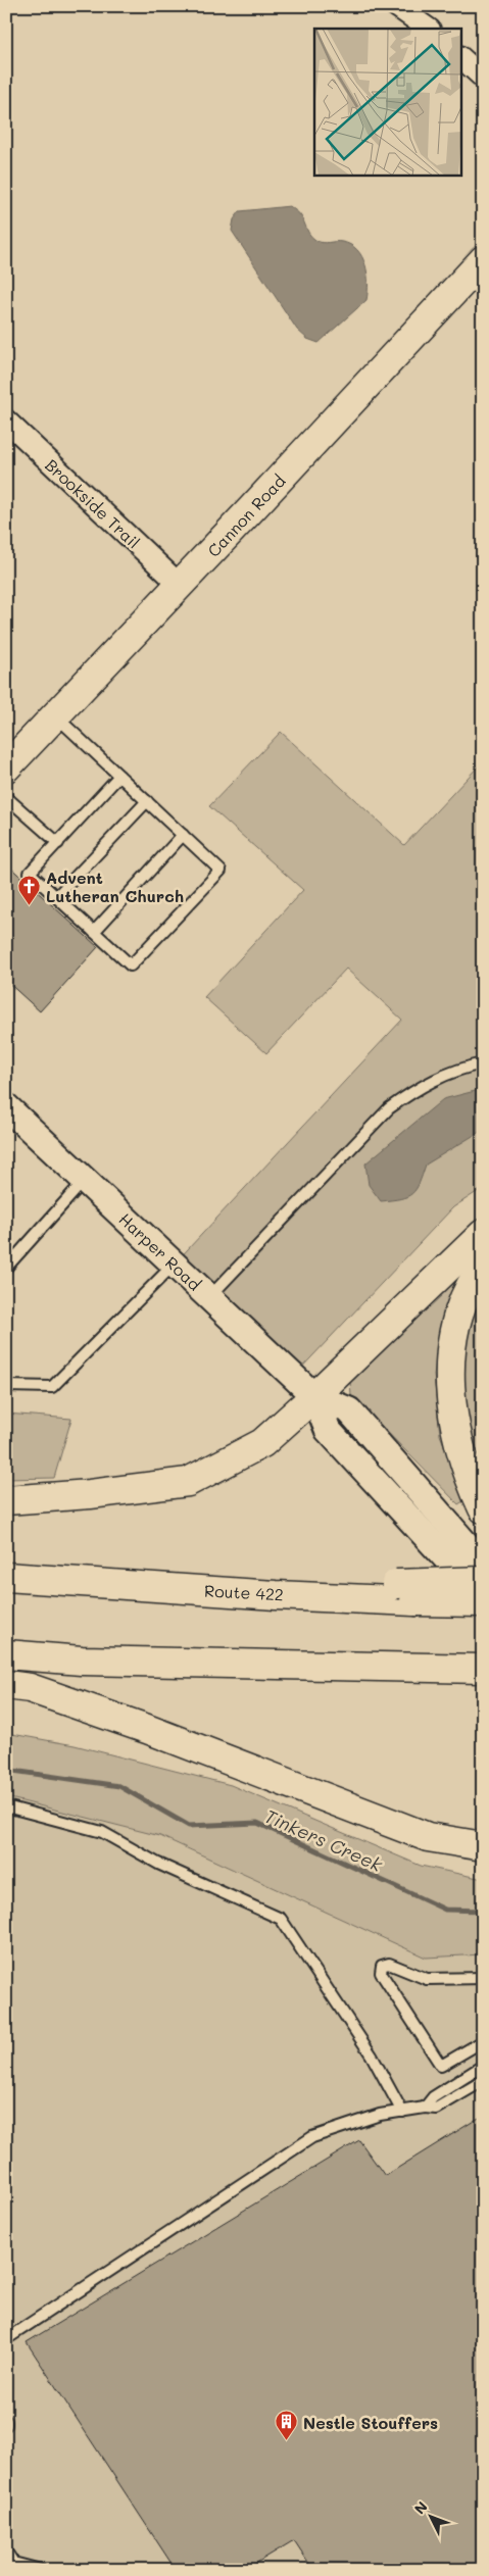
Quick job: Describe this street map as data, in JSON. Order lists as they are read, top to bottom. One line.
{"streets":{"main road":["Cannon Road","Route 422"],"street":["Brookside Trail","Harper Road"]},"crossings":[["Brookside Trail","Cannon Road"]],"water":["Tinkers Creek"],"places":{"church":["Advent Lutheran Church"],"building":["Nestle Stouffers"]},"north":"top left"}
